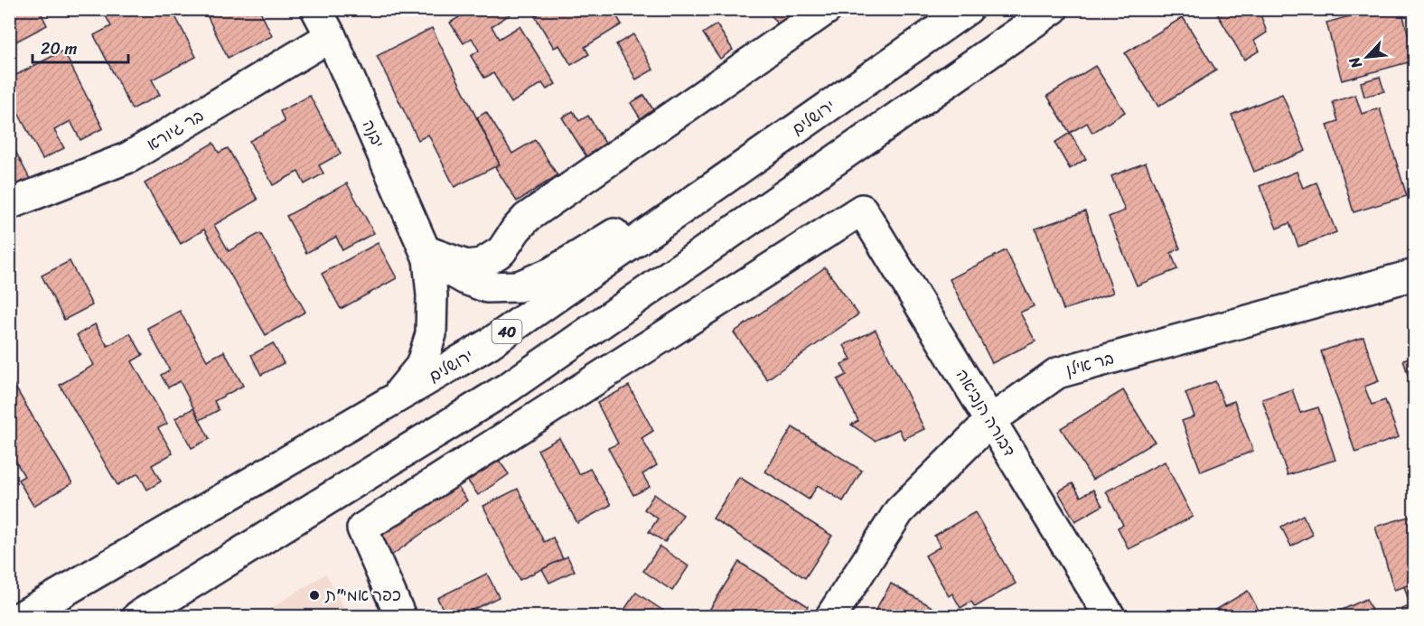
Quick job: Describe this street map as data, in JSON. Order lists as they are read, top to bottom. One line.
{"streets":{"main road":["ירושלים","בר גיורא","יבנה","40","בר אילן","דבורה הנביאה"]},"crossings":[["ירושלים","יבנה"],["בר גיורא","יבנה"],["בר אילן","דבורה הנביאה"]],"places":["כפר אמי\"ת"],"scale_bar":"20 m","north":"bottom left"}
